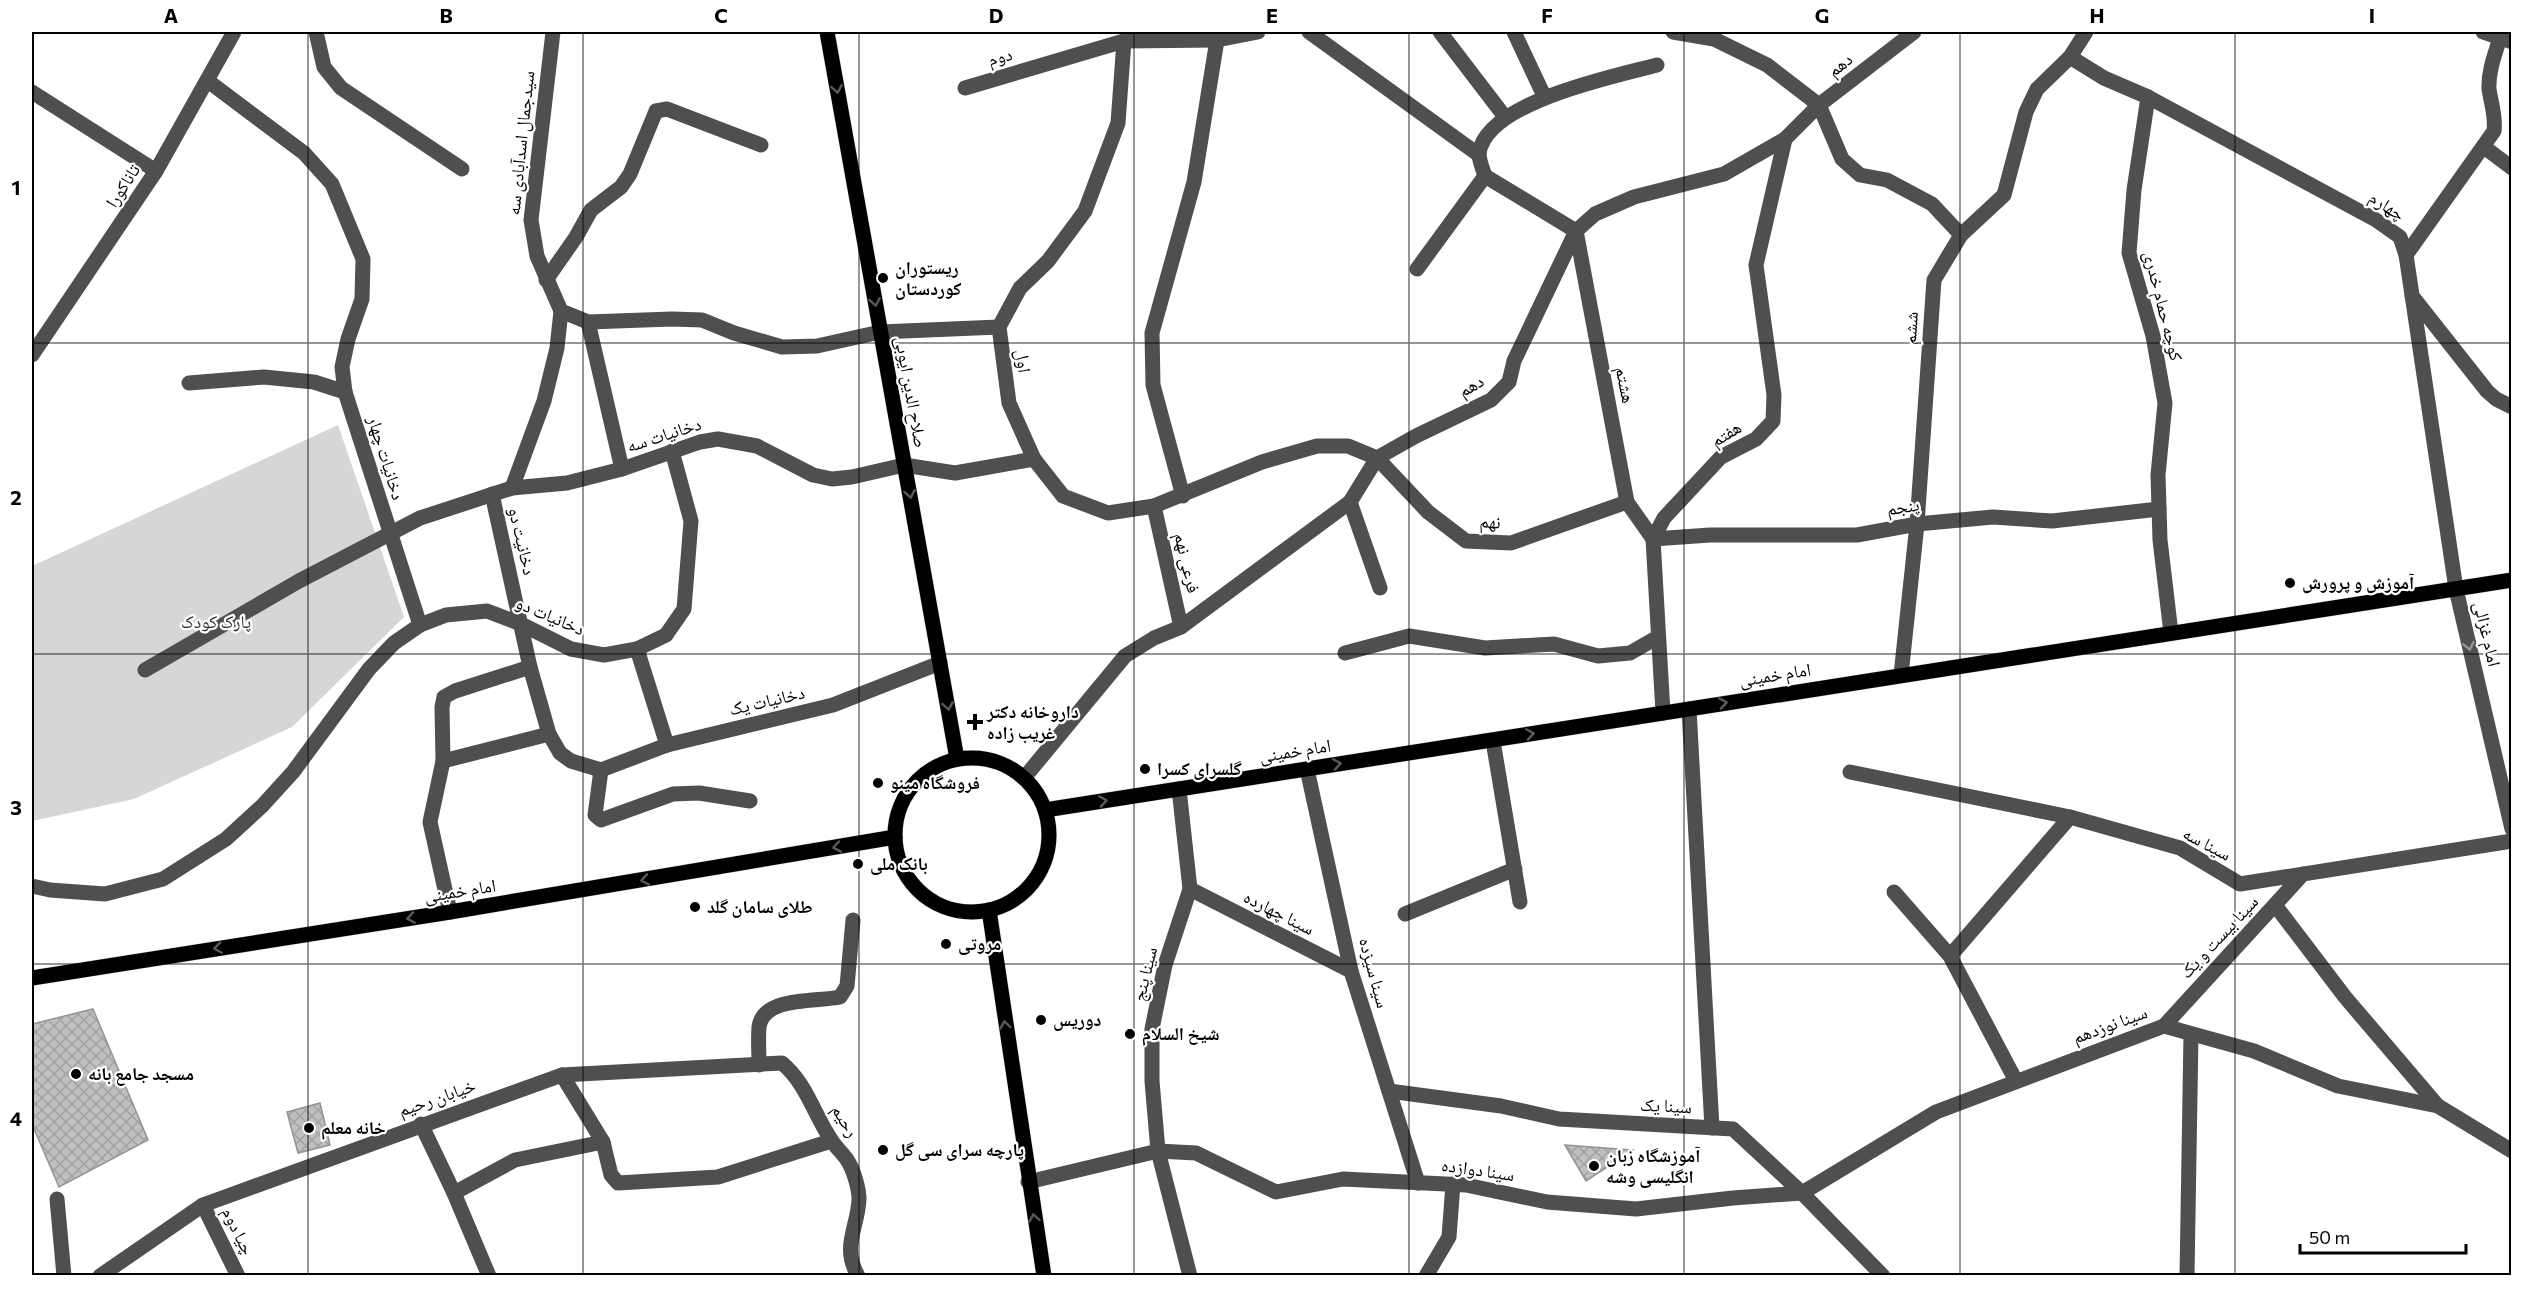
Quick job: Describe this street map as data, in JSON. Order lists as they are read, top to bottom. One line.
{"streets":{"main road":["صلاح الدین ایوبی","امام خمینی"],"street":["دوم","دهم","سیدجمال اسدآبادی سه","تاناکورا","چهارم","کوچه حمام خدری","ششم","اول","هشتم","هفتم","دخانیات سه","دخانیات چهار","پنجم","نهم","دخانیت دو","فرعی نهم","دخانیات دو","امام غزالی","دخانیات یک","سینا سه","سینا چهارده","سینا بیست و یک","سینا سیزده","سینا پنج","سینا نوزدهم","خیابان رحیم","سینا یک","رحیم","سینا دوازده","چیا دوم"]},"crossings":[["دهم","اول"],["دهم","هشتم"],["دهم","صلاح الدین ایوبی"],["دهم","هفتم"],["دهم","نهم"],["دهم","فرعی نهم"],["دهم","امام خمینی"],["تاناکورا","دخانیات چهار"],["چهارم","کوچه حمام خدری"],["چهارم","ششم"],["چهارم","امام غزالی"],["چهارم","امام خمینی"],["کوچه حمام خدری","پنجم"],["کوچه حمام خدری","امام خمینی"],["ششم","پنجم"],["ششم","امام خمینی"],["اول","دخانیات سه"],["اول","نهم"],["اول","فرعی نهم"],["هشتم","هفتم"],["هشتم","پنجم"],["هشتم","نهم"],["صلاح الدین ایوبی","دخانیات سه"],["صلاح الدین ایوبی","امام خمینی"],["صلاح الدین ایوبی","دخانیات یک"],["هفتم","پنجم"],["دخانیات سه","دخانیات چهار"],["دخانیات سه","دخانیت دو"],["دخانیات سه","دخانیات دو"],["دخانیات چهار","دخانیات دو"],["دخانیت دو","دخانیات دو"],["امام غزالی","امام خمینی"],["امام خمینی","سینا سیزده"],["امام خمینی","سینا پنج"],["سینا سه","سینا بیست و یک"],["سینا چهارده","سینا سیزده"],["سینا چهارده","سینا پنج"],["سینا بیست و یک","سینا نوزدهم"],["سینا سیزده","سینا یک"],["سینا سیزده","سینا دوازده"],["سینا پنج","سینا دوازده"],["سینا نوزدهم","سینا یک"],["سینا نوزدهم","سینا دوازده"],["خیابان رحیم","رحیم"],["خیابان رحیم","چیا دوم"],["سینا یک","سینا دوازده"]],"one_way":["صلاح الدین ایوبی","امام غزالی"],"parks":["پارک کودک"],"places":{"other":["ریستوران کوردستان","آموزش و پرورش","گلسرای کسرا","فروشگاه مینو","بانک ملی","طلای سامان گلد","مروتی","دوریس","شیخ السلام","مسجد جامع بانه","خانه معلم","پارچه سرای سی گل","آموزشگاه زبان انگلیسی وشه"],"health":["داروخانه دکتر غریب زاده"]},"scale_bar":"50 m","grid":{"columns":["A","B","C","D","E","F","G","H","I"],"rows":["1","2","3","4"]}}
